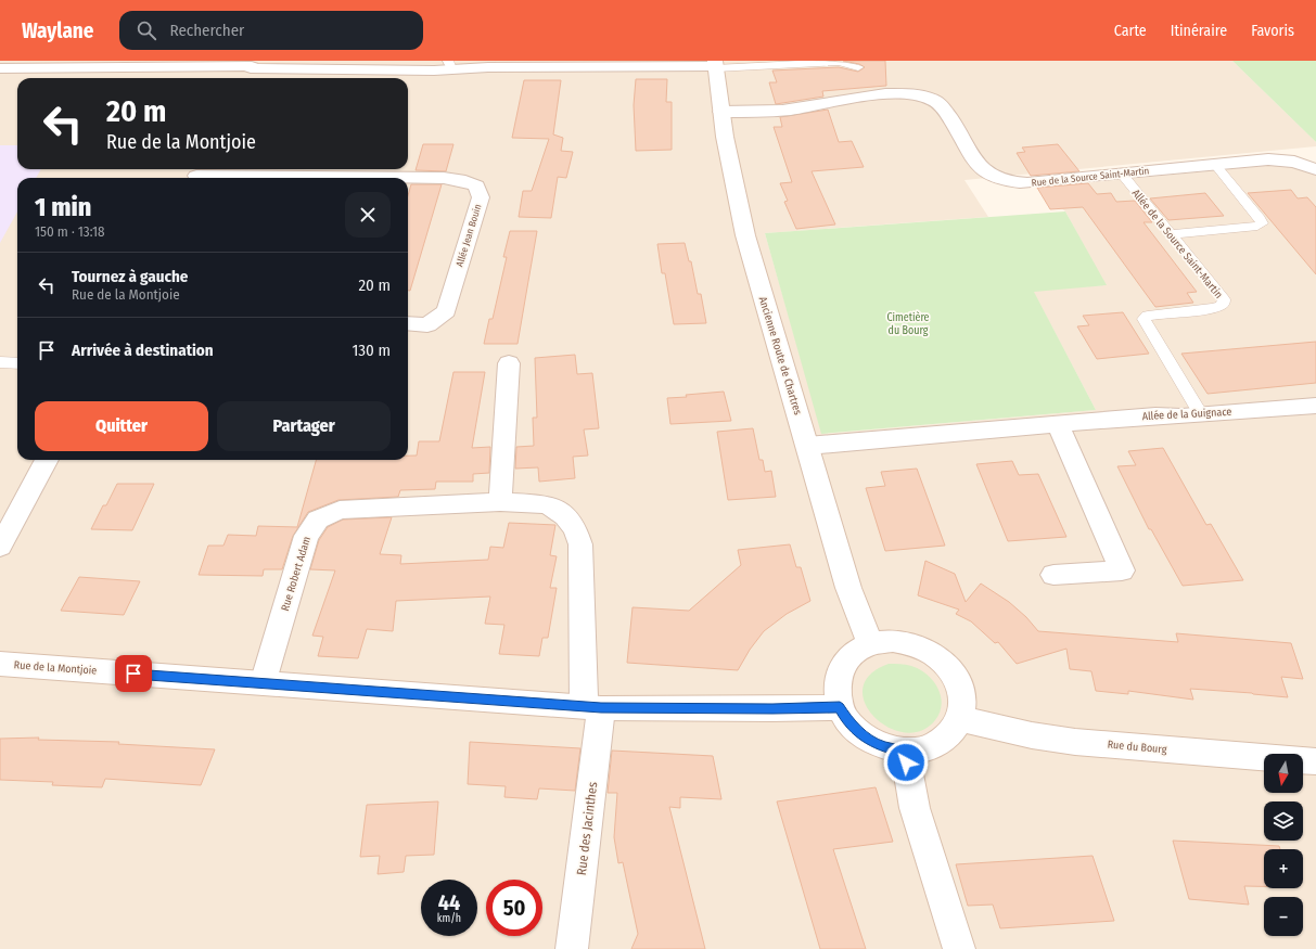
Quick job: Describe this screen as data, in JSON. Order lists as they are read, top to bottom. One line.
{"streets":{"street":["Rue de la Source Saint-Martin","Allée Jean Bouin","Ancienne Route de Chartres","Allée de la Guignace","Rue Robert Adam","Rue de la Montjoie","Rue du Bourg","Rue des Jacinthes"],"lane":["Allée de la Source Saint-Martin"]},"crossings":[["Rue de la Source Saint-Martin","Allée de la Source Saint-Martin"],["Rue de la Source Saint-Martin","Ancienne Route de Chartres"],["Allée de la Source Saint-Martin","Allée de la Guignace"],["Ancienne Route de Chartres","Allée de la Guignace"],["Ancienne Route de Chartres","Rue de la Montjoie"],["Ancienne Route de Chartres","Rue du Bourg"],["Rue Robert Adam","Rue de la Montjoie"],["Rue Robert Adam","Rue des Jacinthes"],["Rue de la Montjoie","Rue du Bourg"],["Rue de la Montjoie","Rue des Jacinthes"]],"parks":["Cimetière du Bourg"],"north":"bottom","page":{"header":"Waylane","search":"Rechercher","nav":["Carte","Itinéraire","Favoris"],"turn":["20 m","Rue de la Montjoie"],"heading":["1 min","150 m · 13:18"],"list":[{"name":"Tournez à gauche","note":"Rue de la Montjoie","value":"20 m"},{"name":"Arrivée à destination","value":"130 m"}],"buttons":["Quitter","Partager"],"map_buttons":["+","−"],"speed":"44 km/h","limit":"50"}}
